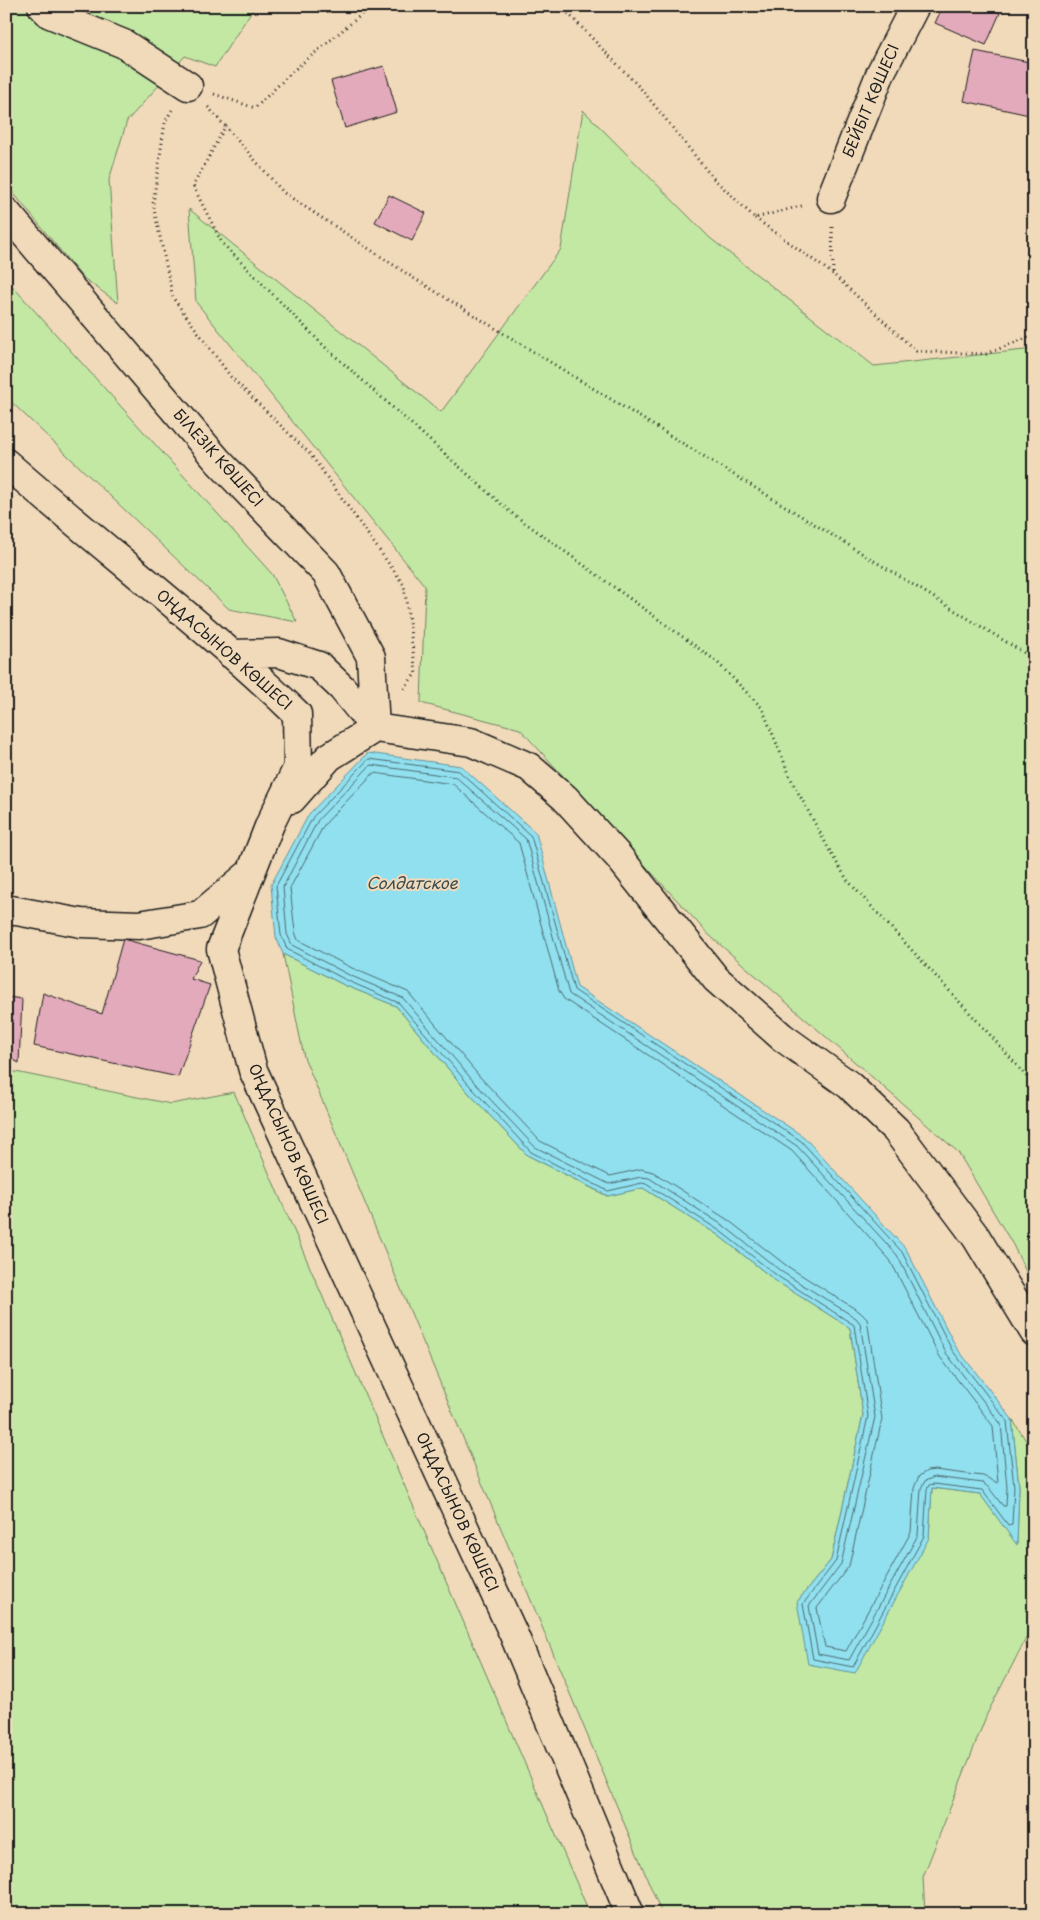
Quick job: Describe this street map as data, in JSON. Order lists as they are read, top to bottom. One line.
{"streets":{"street":["БЕЙБІТ КӨШЕСІ","БІЛЕЗІК КӨШЕСІ","ОҢДАСЫНОВ КӨШЕСІ"]},"water":["Солдатское"]}
